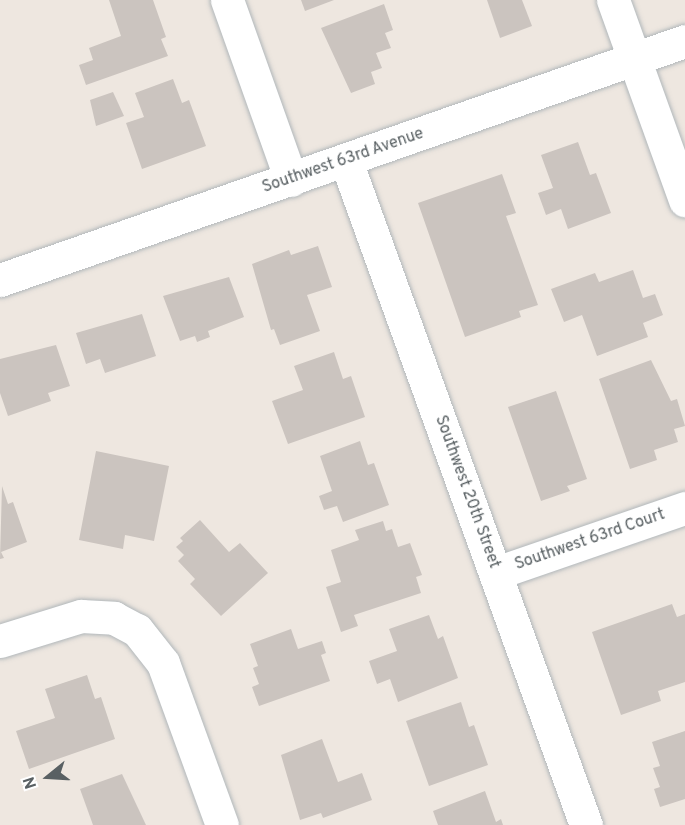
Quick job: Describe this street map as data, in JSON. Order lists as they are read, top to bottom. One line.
{"streets":{"street":["Southwest 63rd Avenue","Southwest 20th Street","Southwest 63rd Court"]},"crossings":[["Southwest 63rd Avenue","Southwest 20th Street"],["Southwest 20th Street","Southwest 63rd Court"]],"north":"left"}
